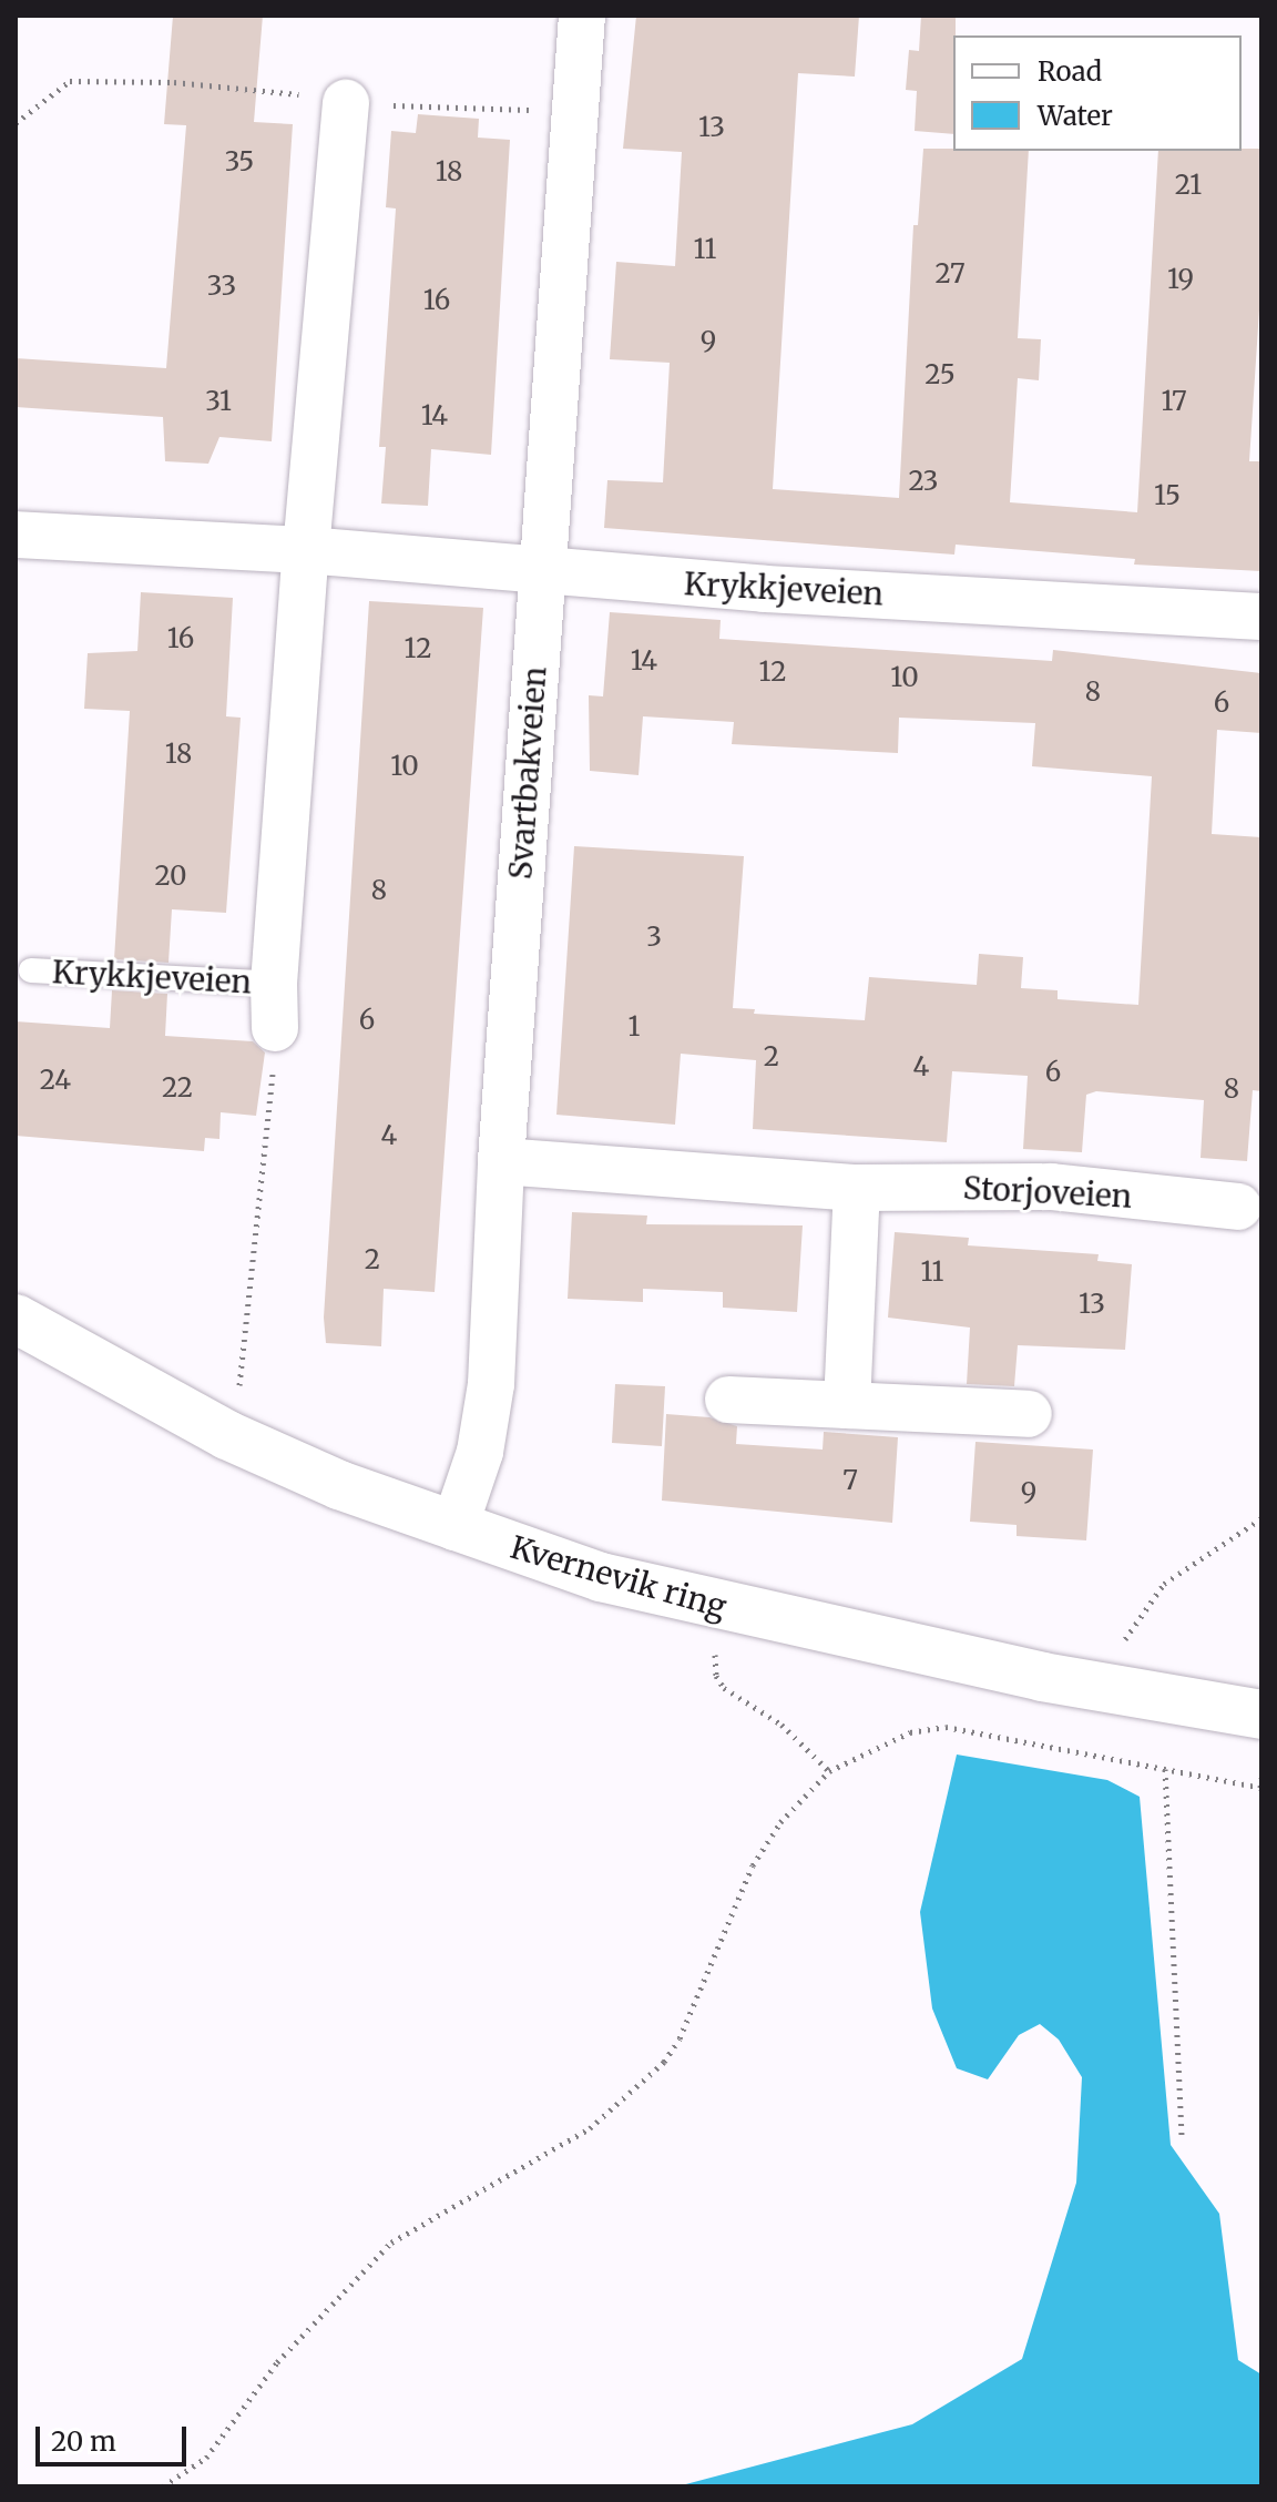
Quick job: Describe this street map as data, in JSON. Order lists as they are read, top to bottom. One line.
{"streets":{"main road":["Kvernevik ring"],"street":["Krykkjeveien","Svartbakveien","Storjoveien"]},"crossings":[["Krykkjeveien","Svartbakveien"],["Svartbakveien","Storjoveien"],["Svartbakveien","Kvernevik ring"]],"house_numbers":["13","35","18","21","11","27","19","33","16","9","25","31","17","14","23","15","16","12","14","12","10","8","6","18","10","20","8","3","6","1","2","4","6","24","22","8","4","2","11","13","7","9"],"legend":["Road","Water"],"scale_bar":"20 m"}
